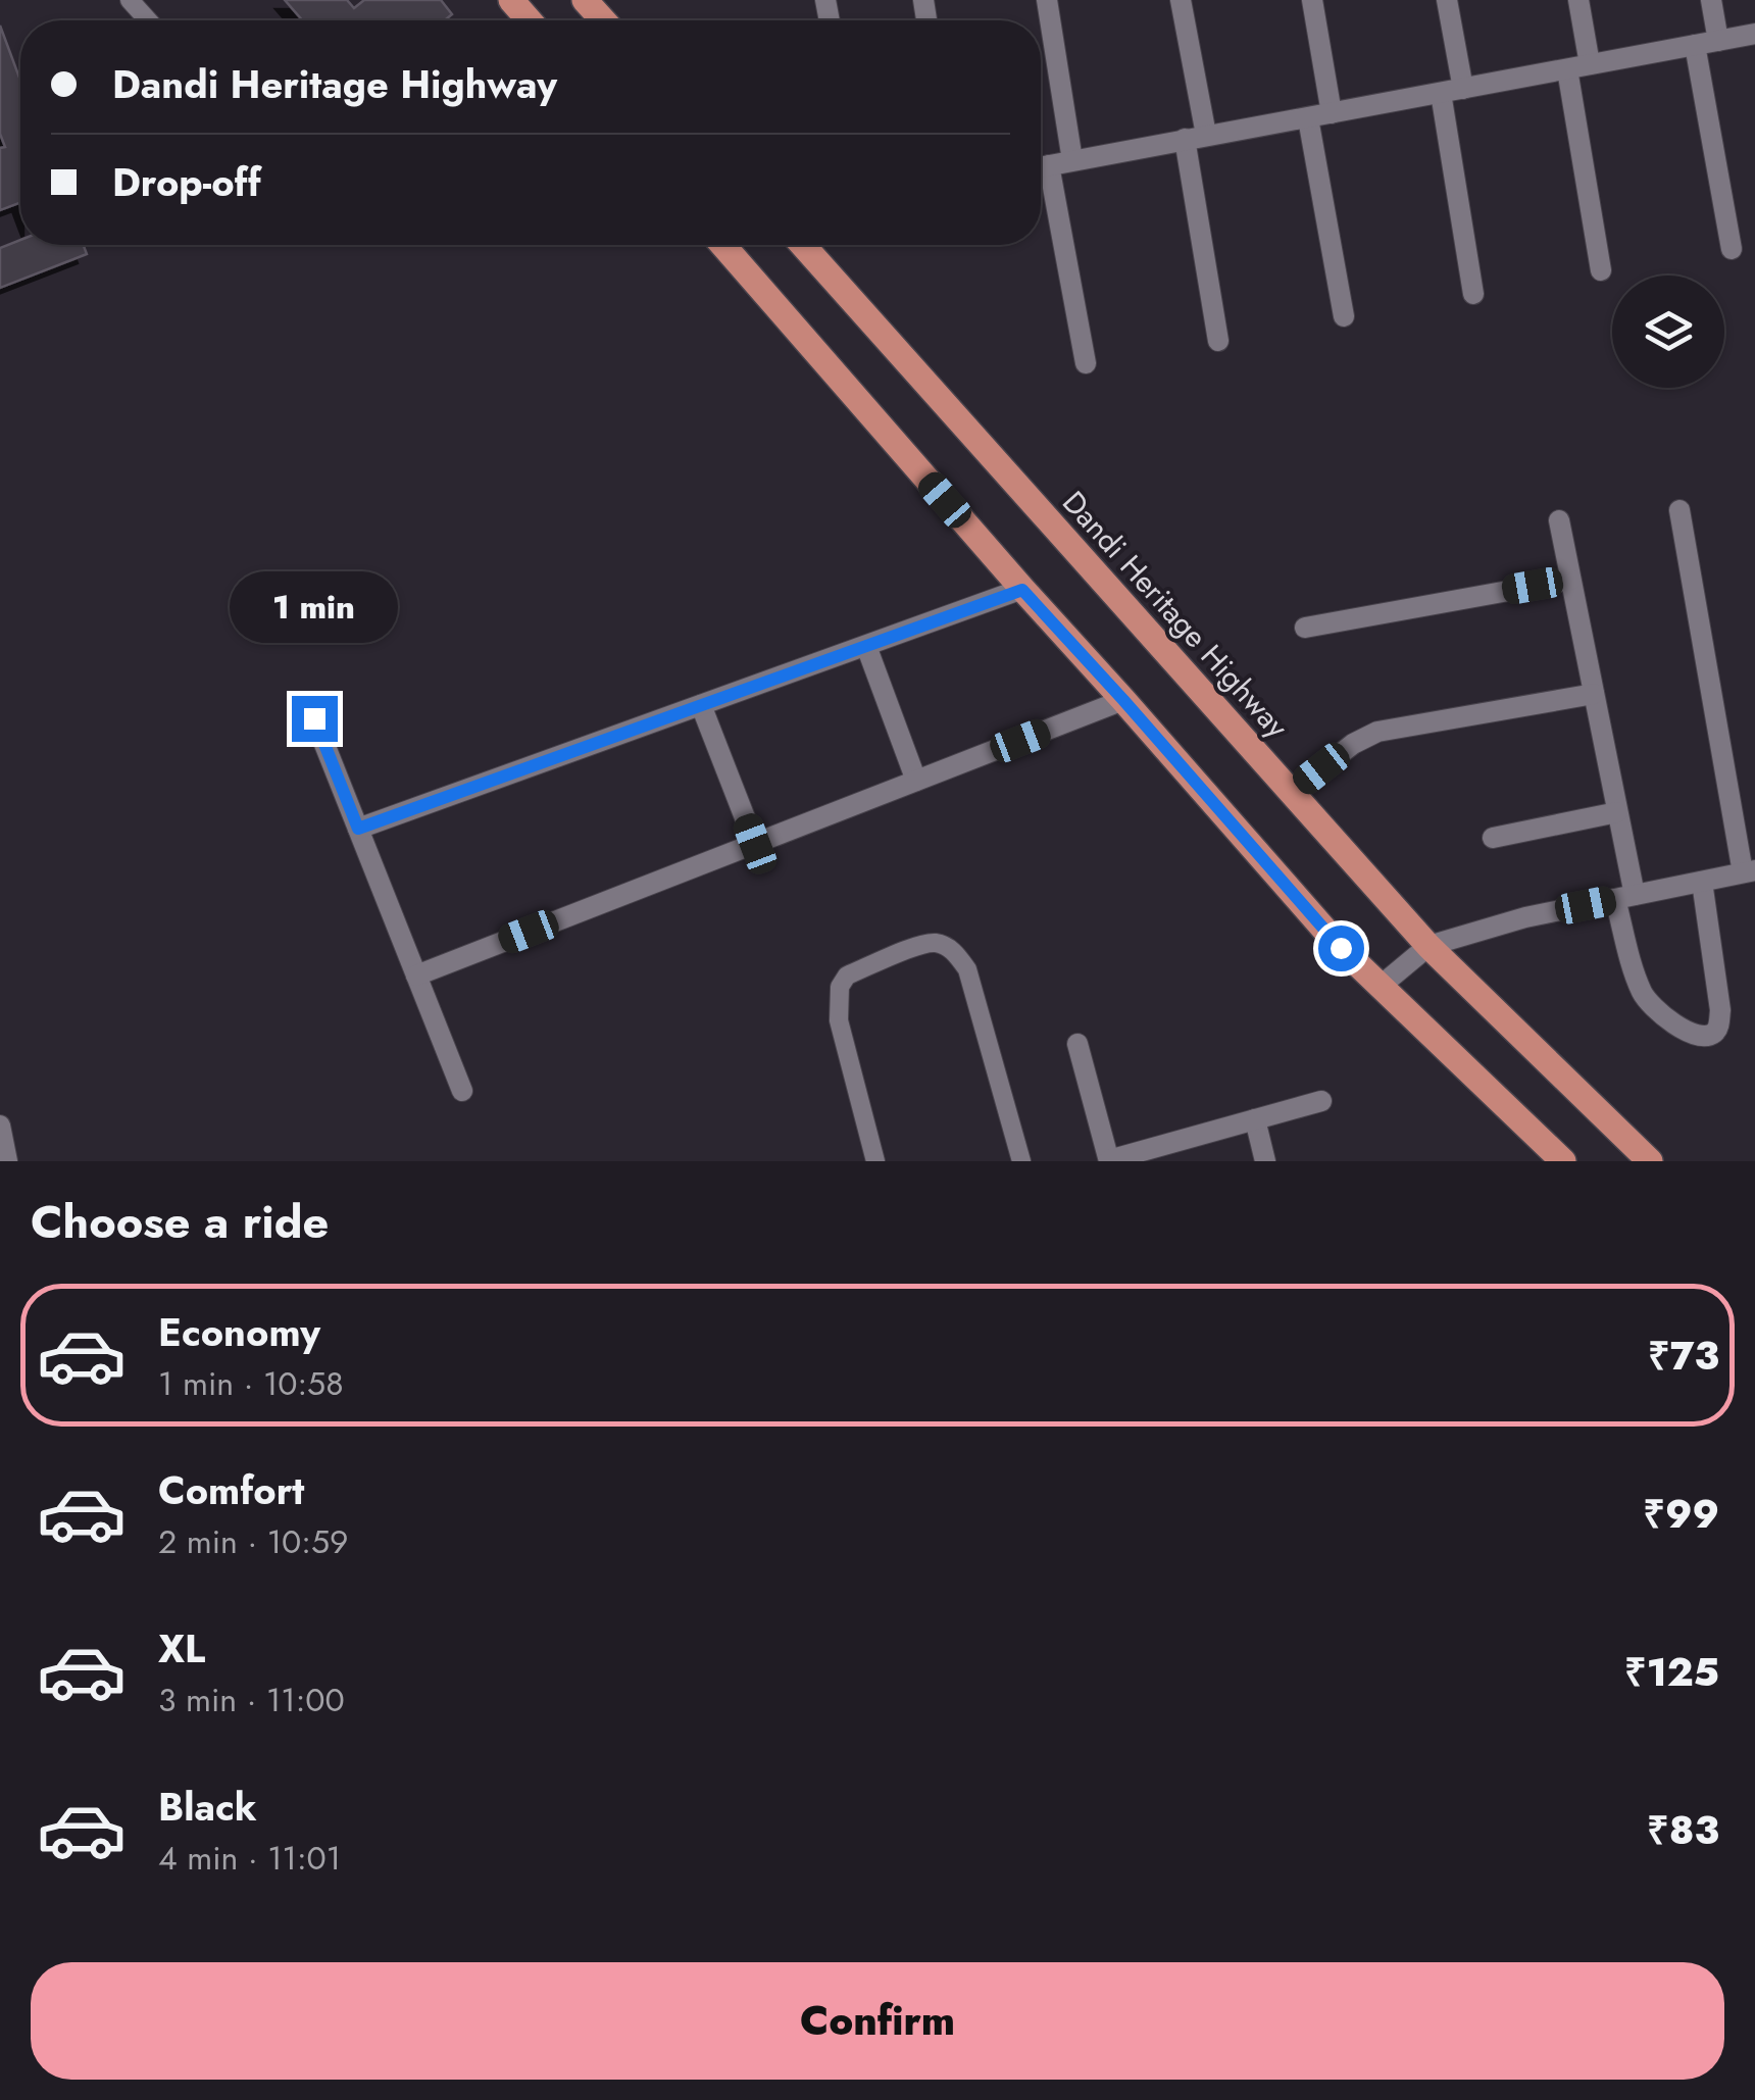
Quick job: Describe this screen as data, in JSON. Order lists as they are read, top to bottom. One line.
{"streets":{"main road":["Dandi Heritage Highway"]},"page":{"banner":["Dandi Heritage Highway","Drop-off"],"bubble":"1 min","heading":"Choose a ride","list":[{"name":"Economy","note":"1 min · 10:58","value":"₹73"},{"name":"Comfort","note":"2 min · 10:59","value":"₹99"},{"name":"XL","note":"3 min · 11:00","value":"₹125"},{"name":"Black","note":"4 min · 11:01","value":"₹83"}],"buttons":"Confirm"}}
